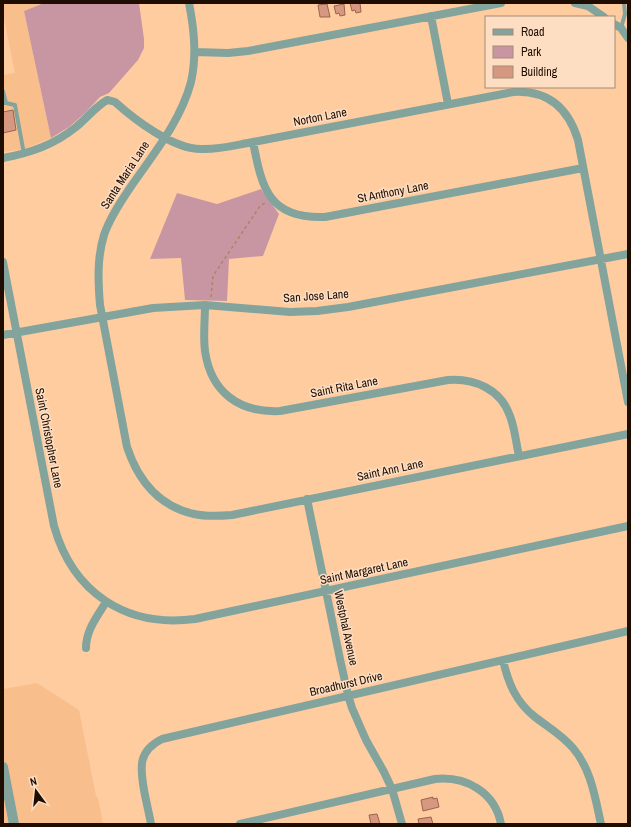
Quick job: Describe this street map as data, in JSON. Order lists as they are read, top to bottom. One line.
{"streets":{"street":["Norton Lane","Santa Maria Lane","St Anthony Lane","San Jose Lane","Saint Rita Lane","Saint Christopher Lane","Saint Ann Lane","Saint Margaret Lane","Westphal Avenue","Broadhurst Drive"]},"crossings":[["Norton Lane","Santa Maria Lane"],["Norton Lane","St Anthony Lane"],["Santa Maria Lane","San Jose Lane"],["Santa Maria Lane","Saint Ann Lane"],["San Jose Lane","Saint Rita Lane"],["San Jose Lane","Saint Christopher Lane"],["Saint Rita Lane","Saint Ann Lane"],["Saint Christopher Lane","Saint Margaret Lane"],["Saint Ann Lane","Westphal Avenue"],["Saint Margaret Lane","Westphal Avenue"],["Westphal Avenue","Broadhurst Drive"]],"legend":["Road","Park","Building"],"north":"top"}
